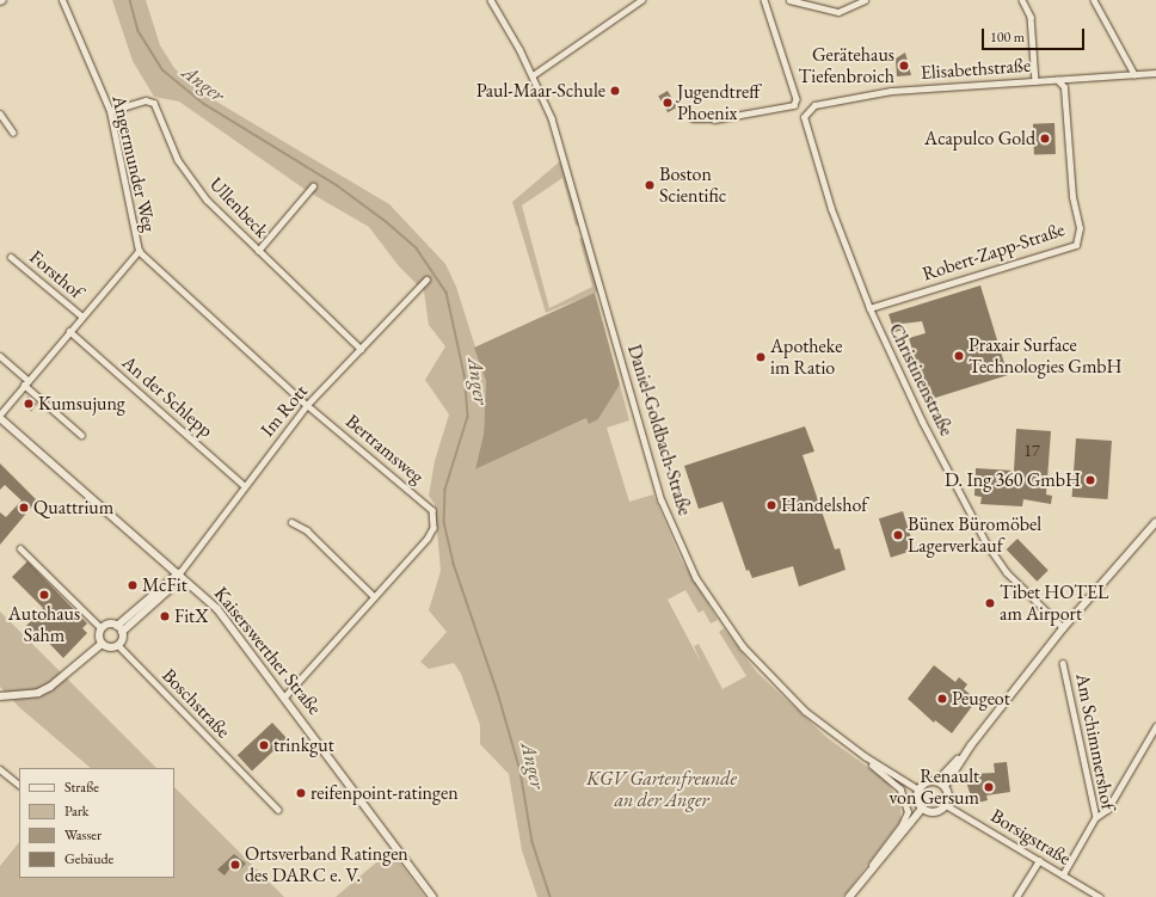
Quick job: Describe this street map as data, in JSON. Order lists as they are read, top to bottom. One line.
{"streets":{"street":["Elisabethstraße","Angermunder Weg","Ullenbeck","Robert-Zapp-Straße","Forsthof","Christinenstraße","An der Schlepp","Im Rott","Daniel-Goldbach-Straße","Bertramsweg","Kaiserswerther Straße","Boschstraße","Am Schimmershof","Borsigstraße"]},"crossings":[["Elisabethstraße","Robert-Zapp-Straße"],["Elisabethstraße","Christinenstraße"],["Angermunder Weg","Ullenbeck"],["Angermunder Weg","Forsthof"],["Angermunder Weg","An der Schlepp"],["Angermunder Weg","Bertramsweg"],["Angermunder Weg","Kaiserswerther Straße"],["Ullenbeck","Im Rott"],["Robert-Zapp-Straße","Christinenstraße"],["An der Schlepp","Im Rott"],["Im Rott","Bertramsweg"],["Im Rott","Kaiserswerther Straße"],["Daniel-Goldbach-Straße","Borsigstraße"],["Bertramsweg","Kaiserswerther Straße"],["Am Schimmershof","Borsigstraße"]],"water":["Anger"],"parks":["KGV Gartenfreunde an der Anger"],"places":["Gerätehaus Tiefenbroich","Paul-Maar-Schule","Jugendtreff Phoenix","Acapulco Gold","Boston Scientific","Praxair Surface Technologies GmbH","Apotheke im Ratio","Kumsujung","D. Ing 360 GmbH","Handelshof","Quattrium","Bünex Büromöbel Lagerverkauf","McFit","Autohaus Sahm","Tibet HOTEL am Airport","FitX","Peugeot","trinkgut","Renault von Gersum","reifenpoint-ratingen","Ortsverband Ratingen des DARC e. V."],"house_numbers":["17"],"legend":["Straße","Park","Wasser","Gebäude"],"scale_bar":"100 m"}
